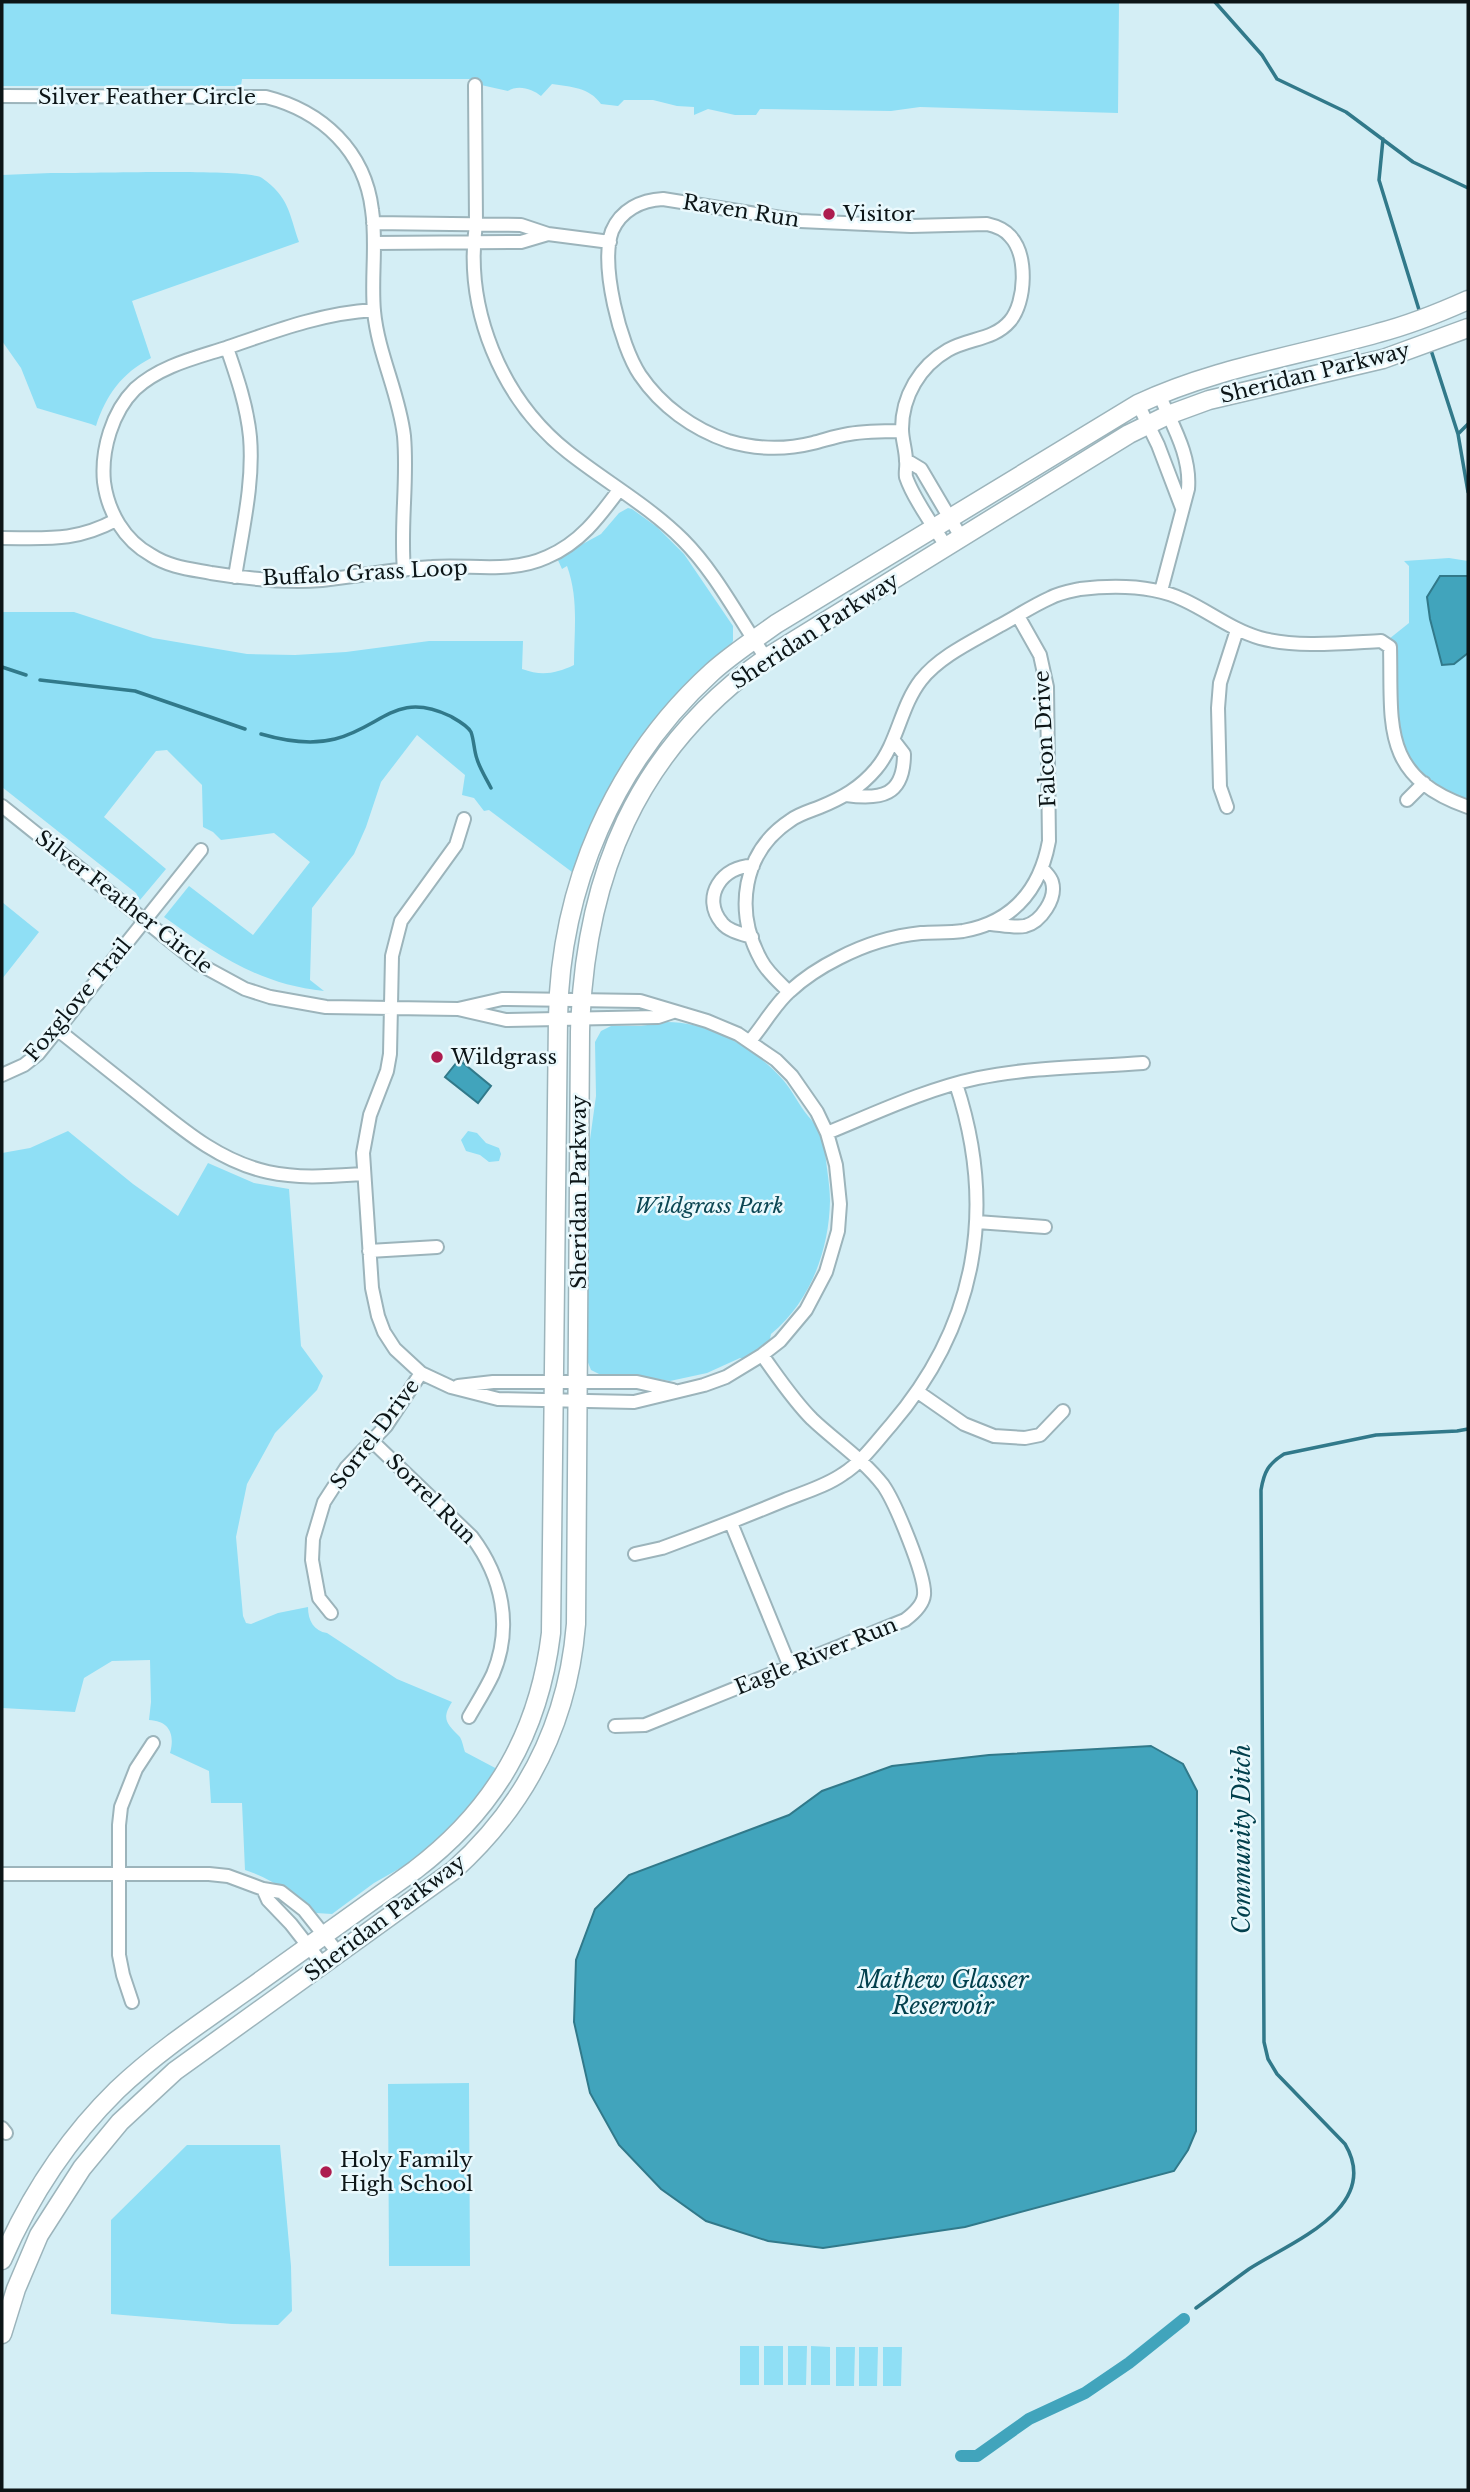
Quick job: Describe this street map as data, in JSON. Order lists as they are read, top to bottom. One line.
{"streets":{"main road":["Sheridan Parkway"],"street":["Silver Feather Circle","Raven Run","Buffalo Grass Loop","Falcon Drive","Foxglove Trail","Sorrel Drive","Sorrel Run","Eagle River Run"]},"crossings":[["Silver Feather Circle","Sheridan Parkway"],["Silver Feather Circle","Buffalo Grass Loop"],["Silver Feather Circle","Foxglove Trail"],["Raven Run","Sheridan Parkway"],["Sorrel Drive","Sorrel Run"]],"water":["Community Ditch","Mathew Glasser Reservoir"],"parks":["Wildgrass Park"],"places":["Visitor","Wildgrass","Holy Family High School"]}
